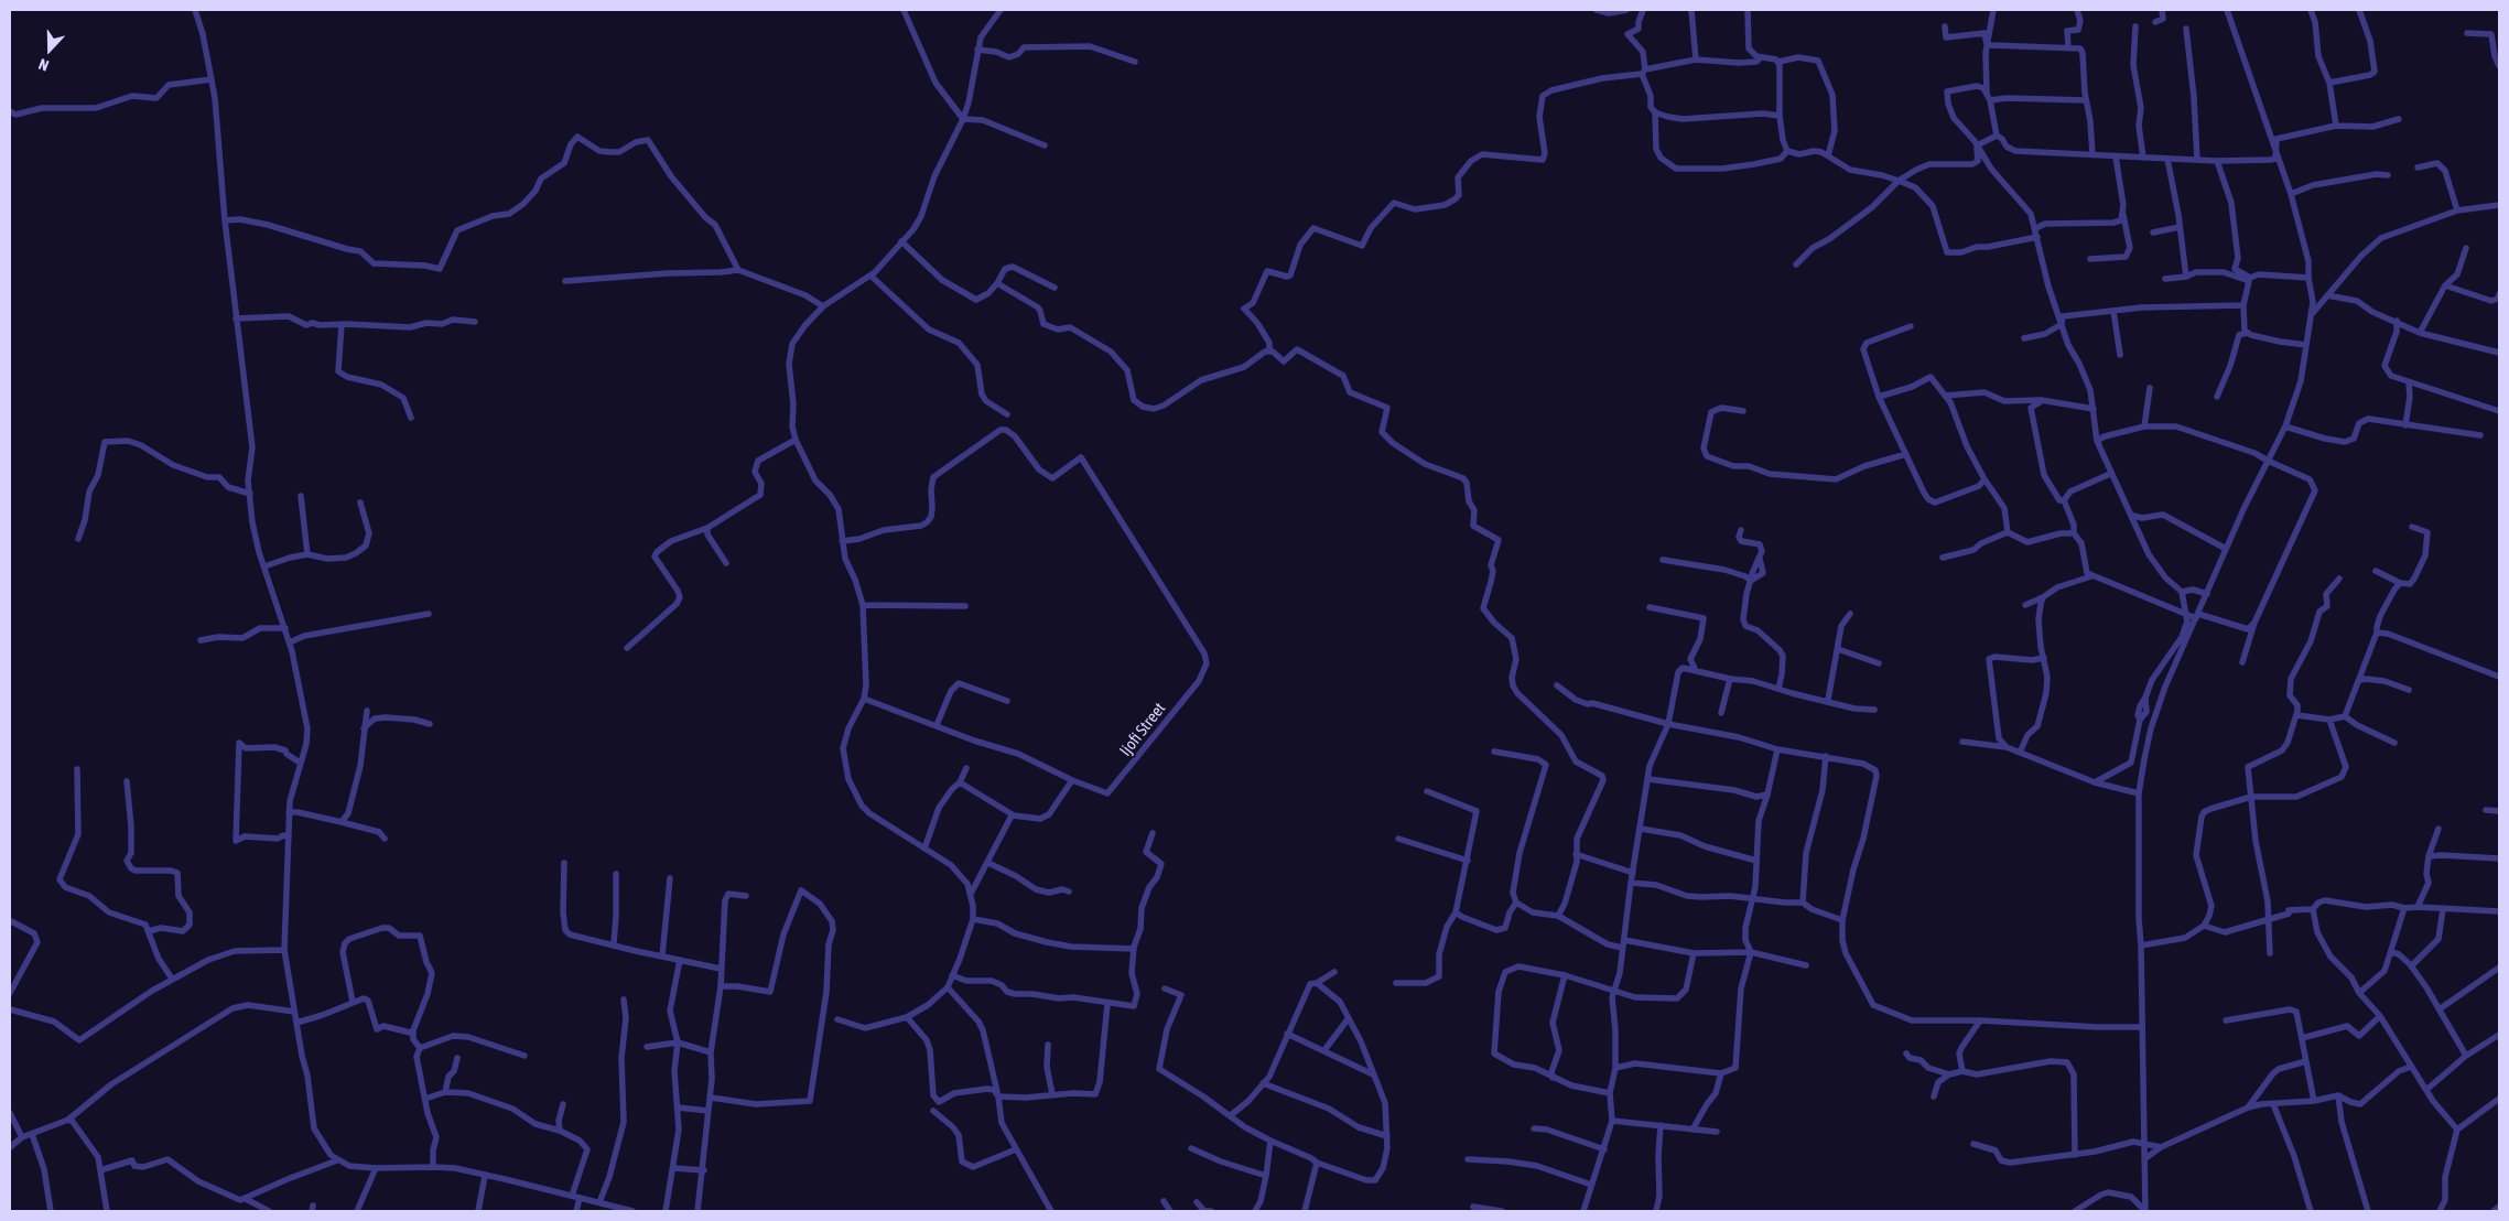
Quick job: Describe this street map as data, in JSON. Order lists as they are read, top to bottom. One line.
{"streets":{"street":["Ijofi Street"]},"north":"bottom"}
